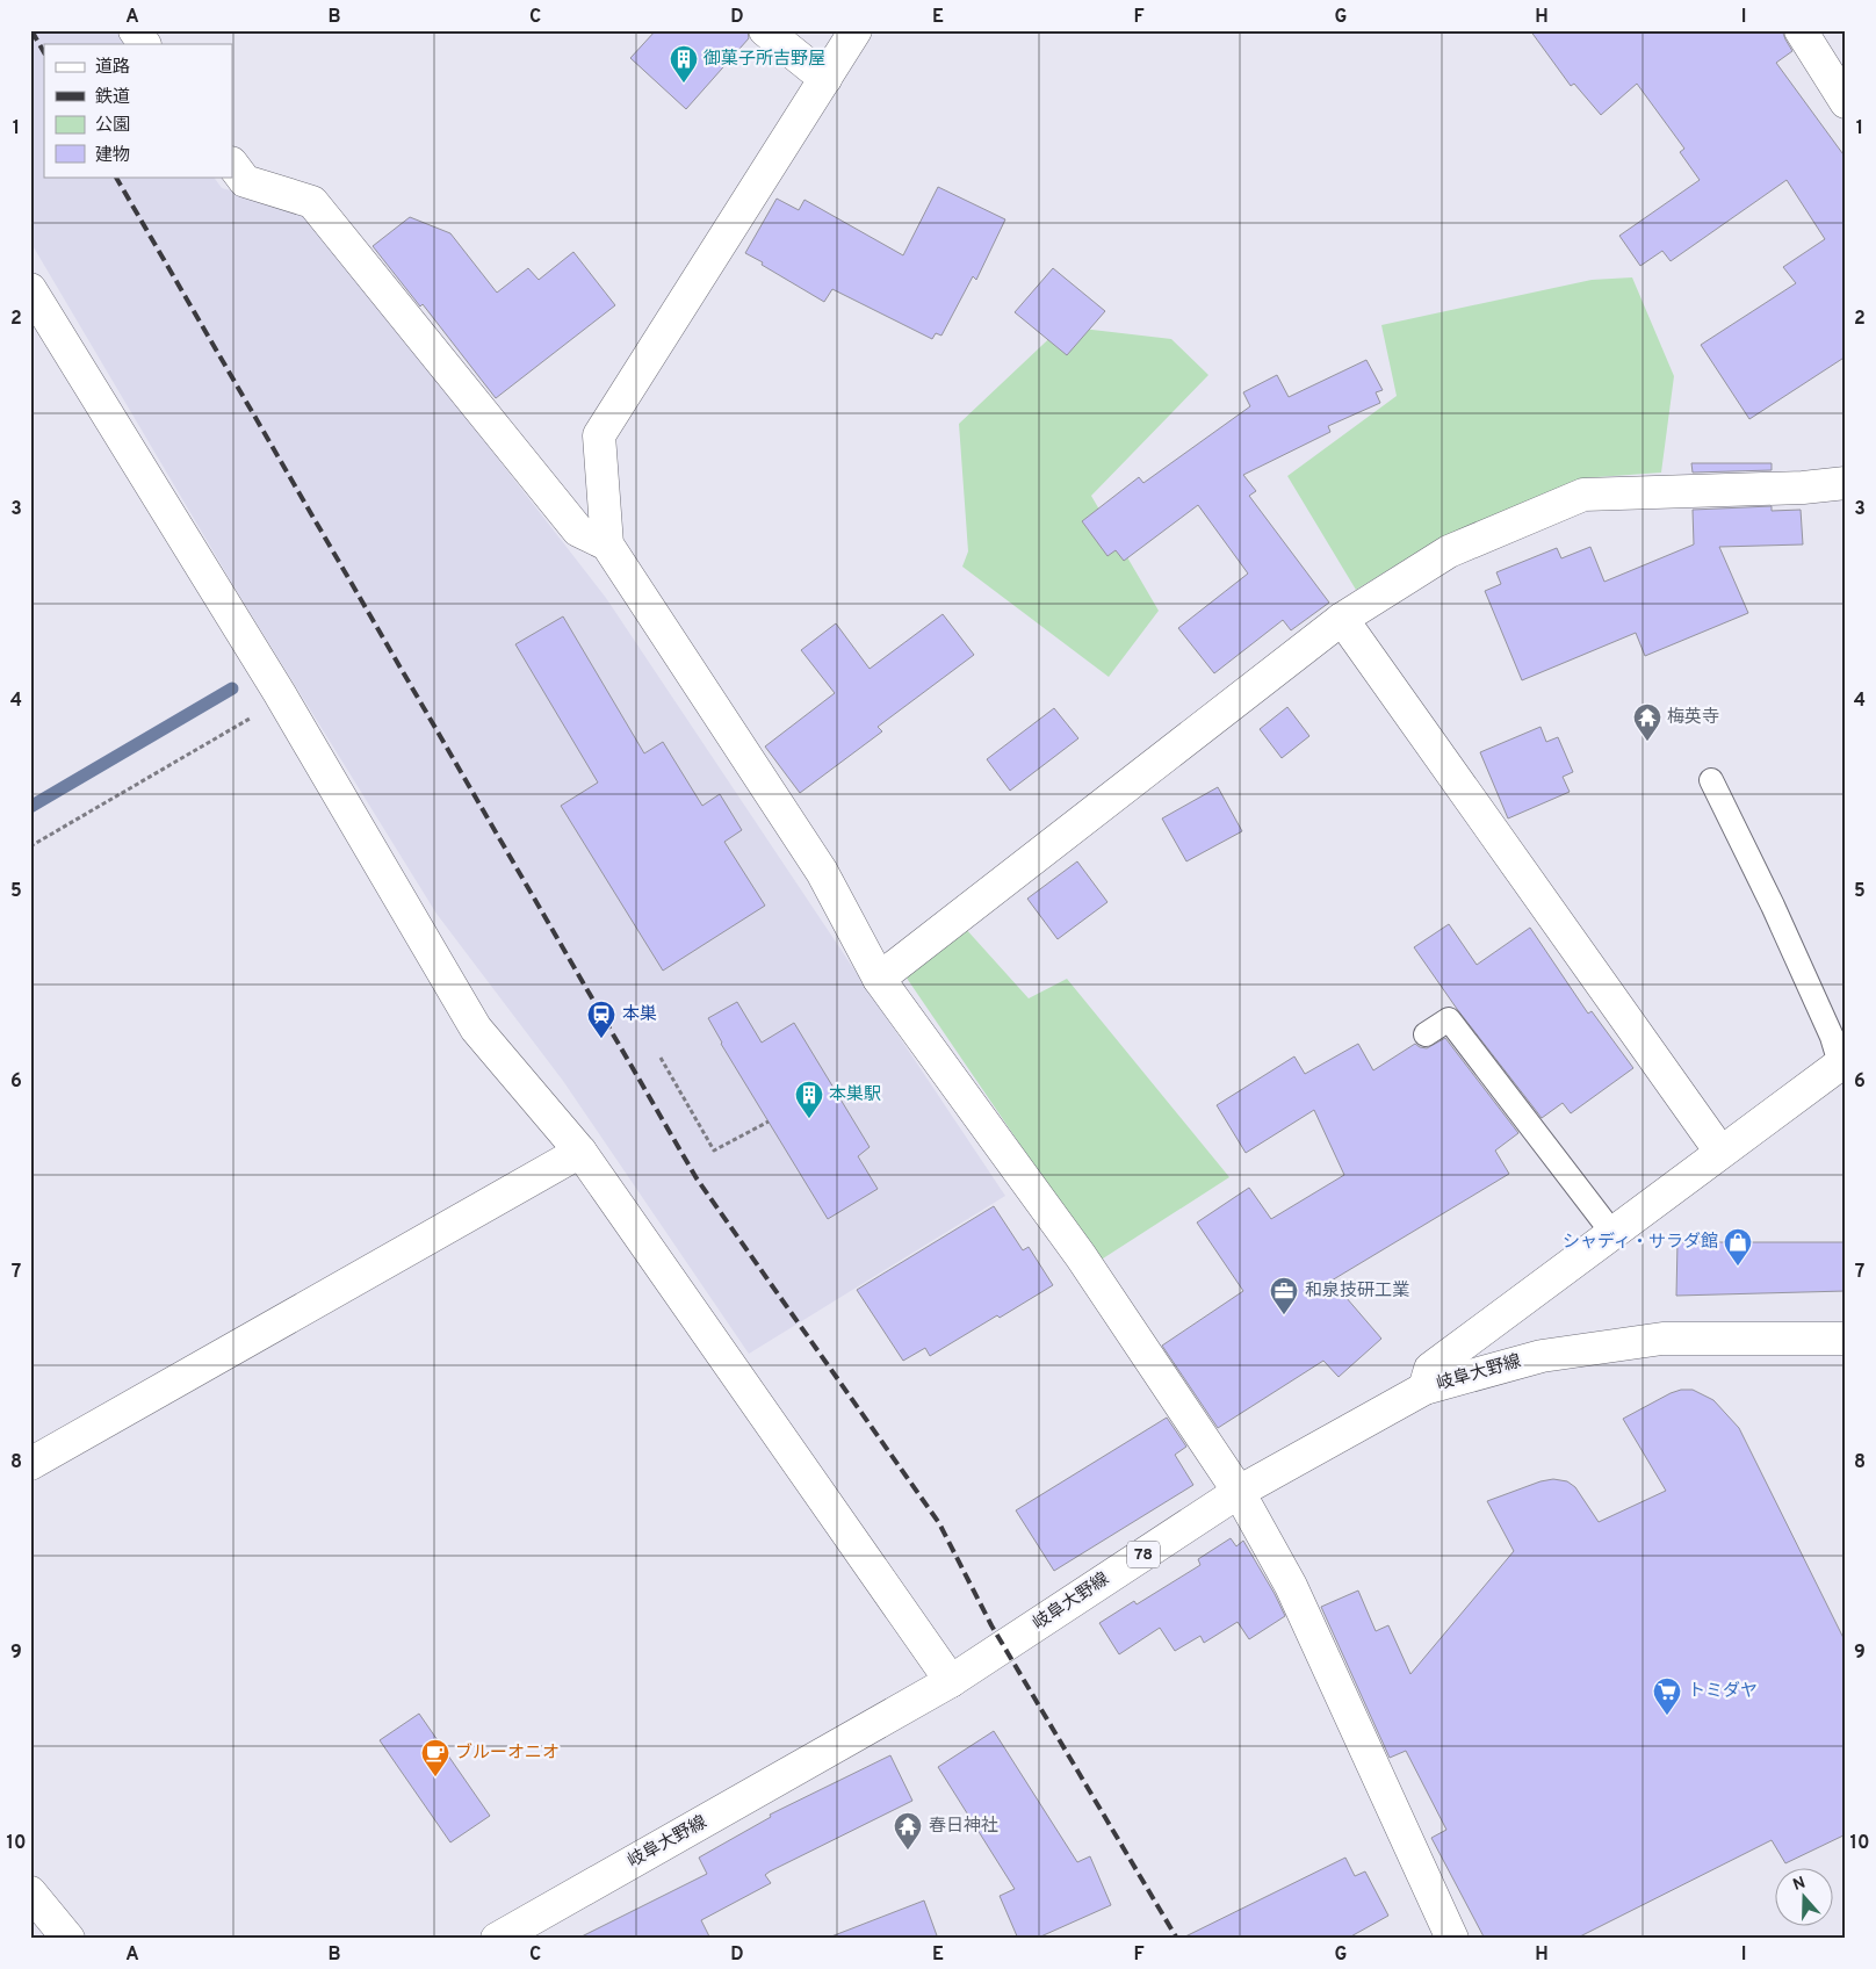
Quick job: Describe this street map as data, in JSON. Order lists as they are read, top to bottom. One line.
{"streets":{"street":["岐阜大野線","78"]},"places":{"building":["御菓子所吉野屋","本巣駅"],"temple":["梅英寺","春日神社"],"station":["本巣"],"shop":["シャディ・サラダ館"],"office":["和泉技研工業"],"supermarket":["トミダヤ"],"cafe":["ブルーオニオ"]},"legend":["道路","鉄道","公園","建物"],"north":"top","grid":{"columns":["A","B","C","D","E","F","G","H","I"],"rows":["1","2","3","4","5","6","7","8","9","10"]}}
